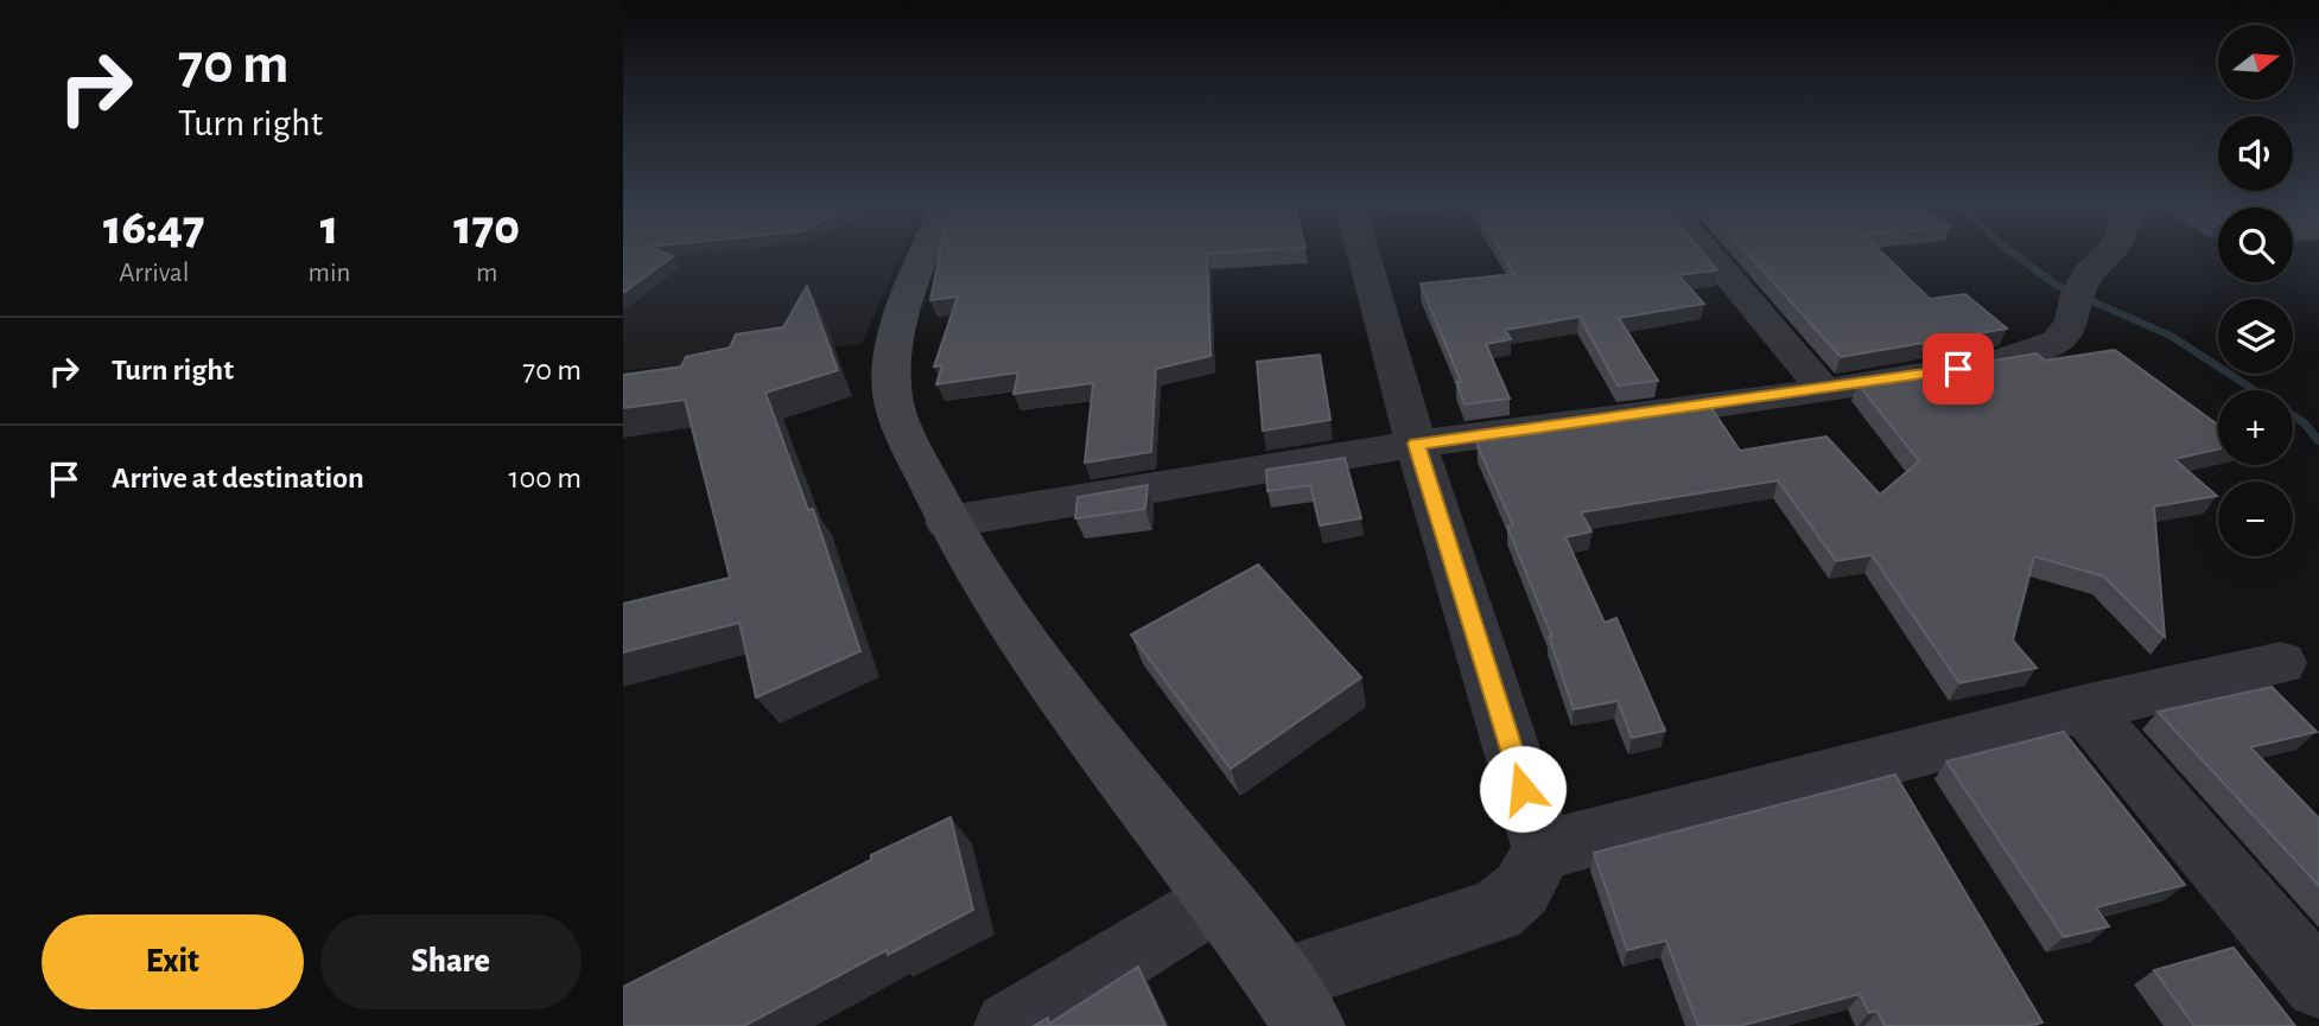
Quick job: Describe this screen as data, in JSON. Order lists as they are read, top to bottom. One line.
{"north":"right","page":{"turn":["70 m","Turn right"],"map_buttons":["+","−"],"eta":["16:47","Arrival","1","min","170","m"],"list":[{"name":"Turn right","value":"70 m"},{"name":"Arrive at destination","value":"100 m"}],"buttons":["Exit","Share"]}}
